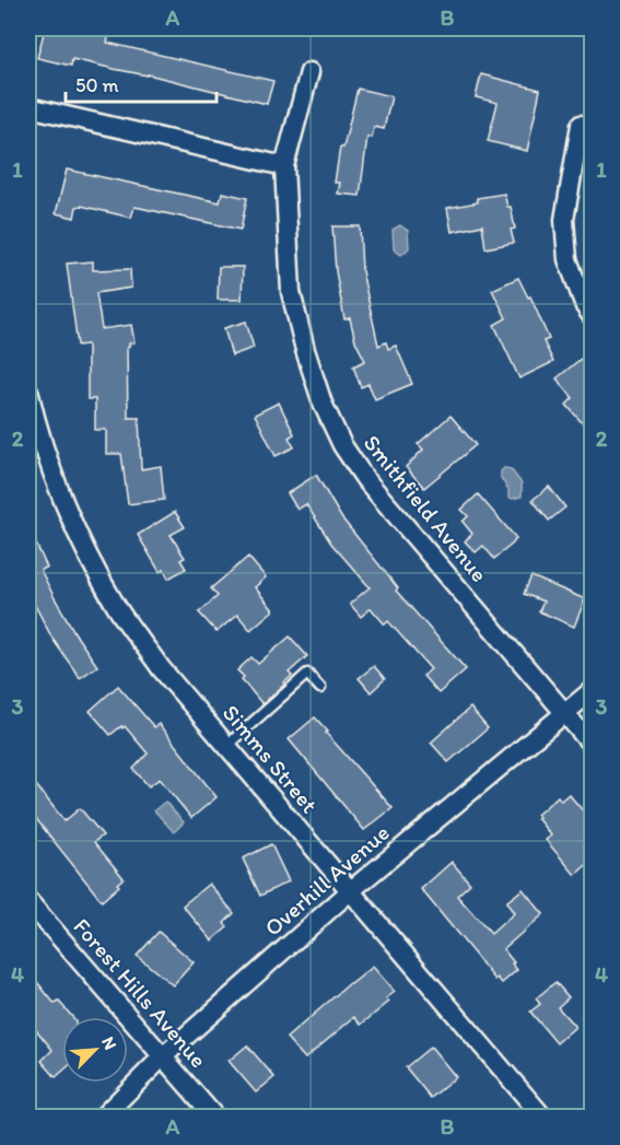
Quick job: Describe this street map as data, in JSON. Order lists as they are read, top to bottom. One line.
{"streets":{"street":["Smithfield Avenue","Simms Street","Overhill Avenue","Forest Hills Avenue"]},"crossings":[["Smithfield Avenue","Overhill Avenue"],["Simms Street","Overhill Avenue"],["Overhill Avenue","Forest Hills Avenue"]],"scale_bar":"50 m","north":"top right","grid":{"columns":["A","B"],"rows":["1","2","3","4"]}}
